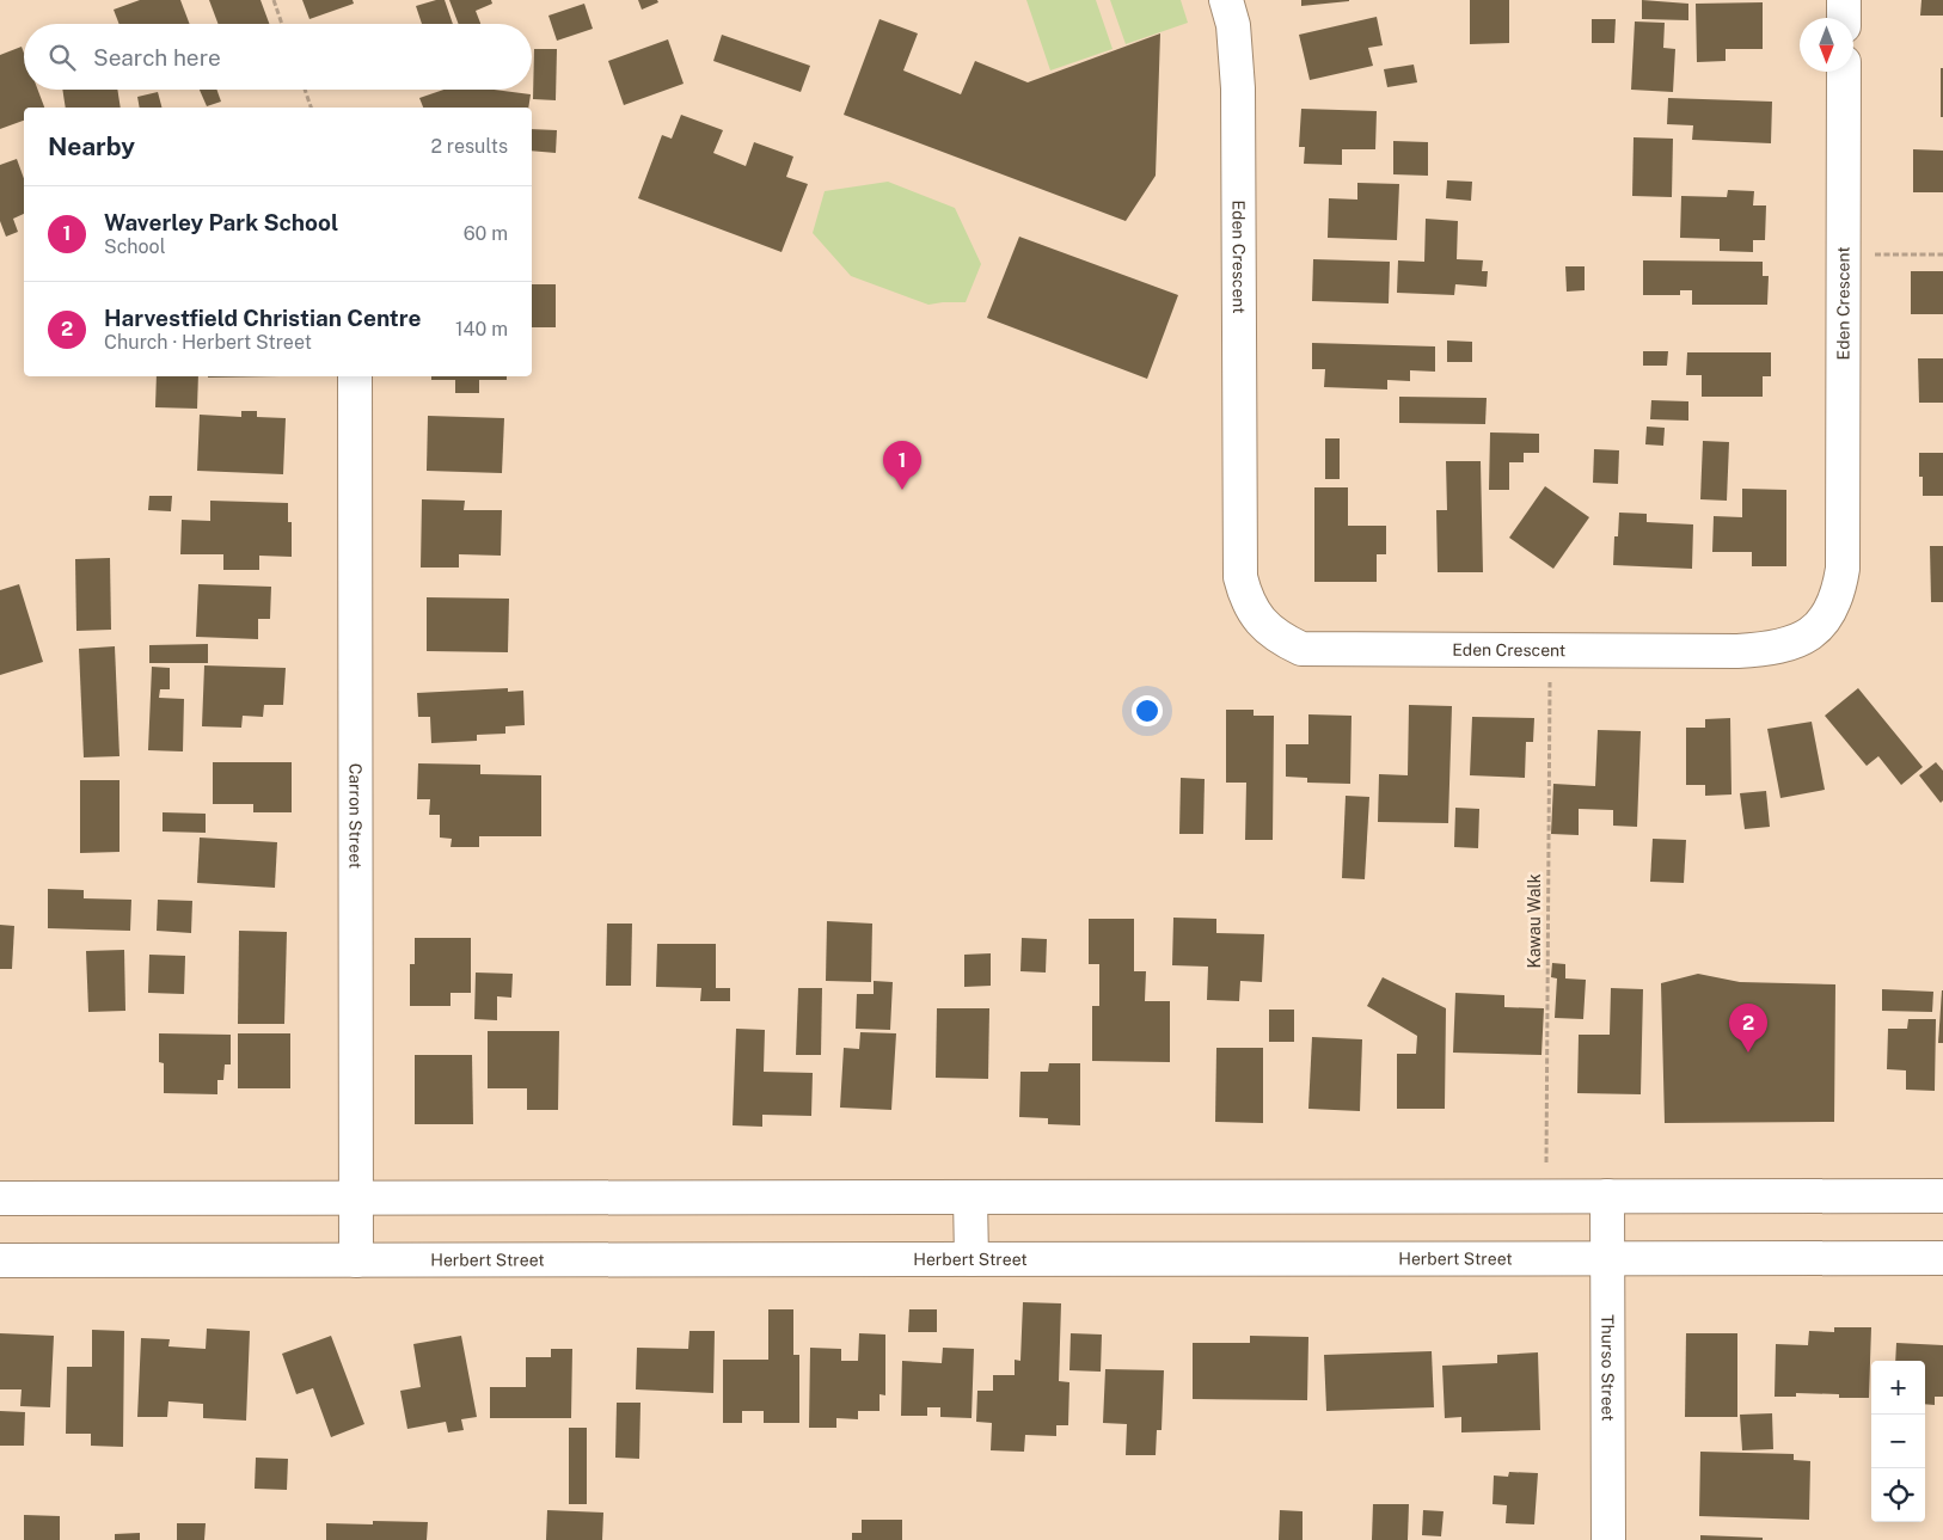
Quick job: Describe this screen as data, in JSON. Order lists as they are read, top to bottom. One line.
{"streets":{"street":["Eden Crescent","Carron Street","Herbert Street","Thurso Street"],"path":["Kawau Walk"]},"crossings":[["Carron Street","Herbert Street"],["Herbert Street","Thurso Street"]],"north":"bottom","page":{"search":"Search here","heading":["Nearby","2 results"],"list":[{"mark":"1","name":"Waverley Park School","note":"School","value":"60 m"},{"mark":"2","name":"Harvestfield Christian Centre","note":"Church · Herbert Street","value":"140 m"}],"pins":["1","2"],"map_buttons":["+","−"]}}
